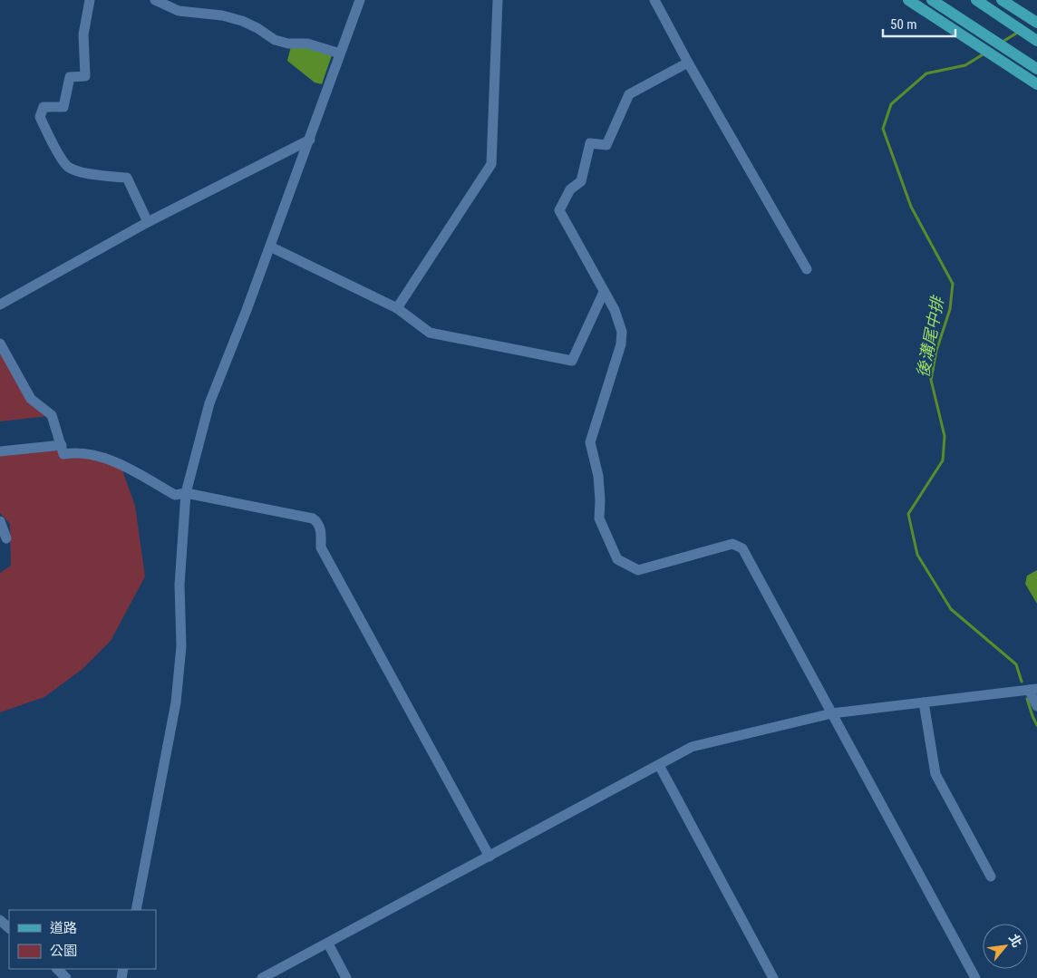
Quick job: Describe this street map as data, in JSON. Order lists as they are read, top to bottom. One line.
{"water":["後溝尾中排"],"legend":["道路","公園"],"scale_bar":"50 m","north":"top right"}
